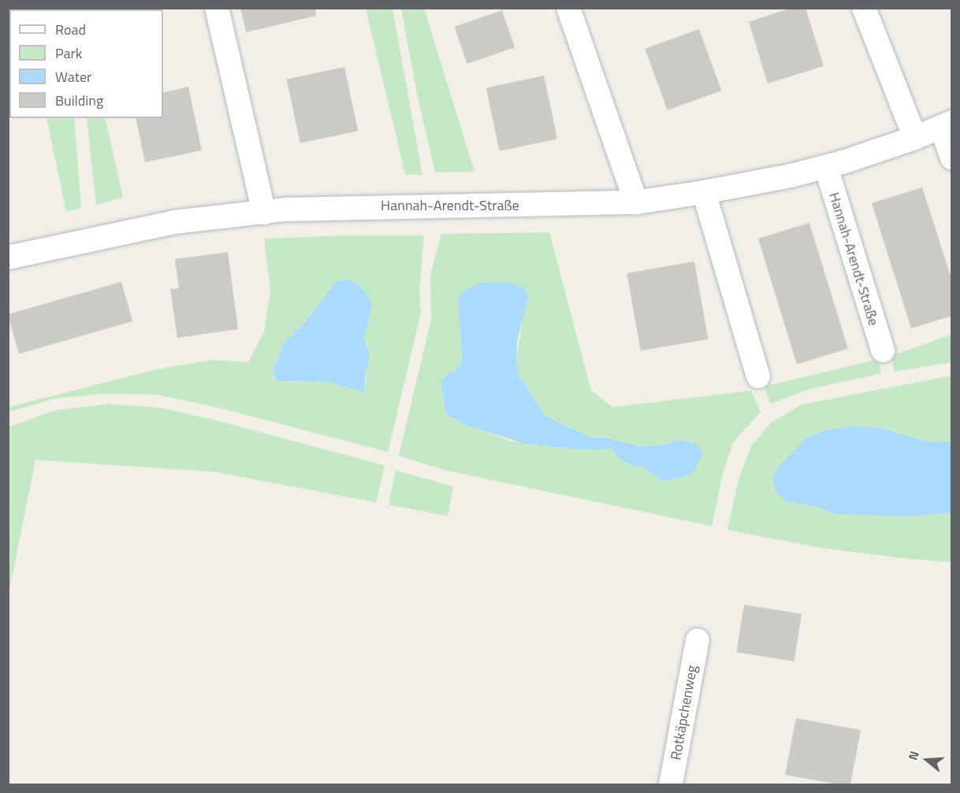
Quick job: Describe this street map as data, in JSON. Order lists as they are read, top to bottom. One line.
{"streets":{"street":["Hannah-Arendt-Straße","Rotkäpchenweg"]},"legend":["Road","Park","Water","Building"],"north":"left"}
